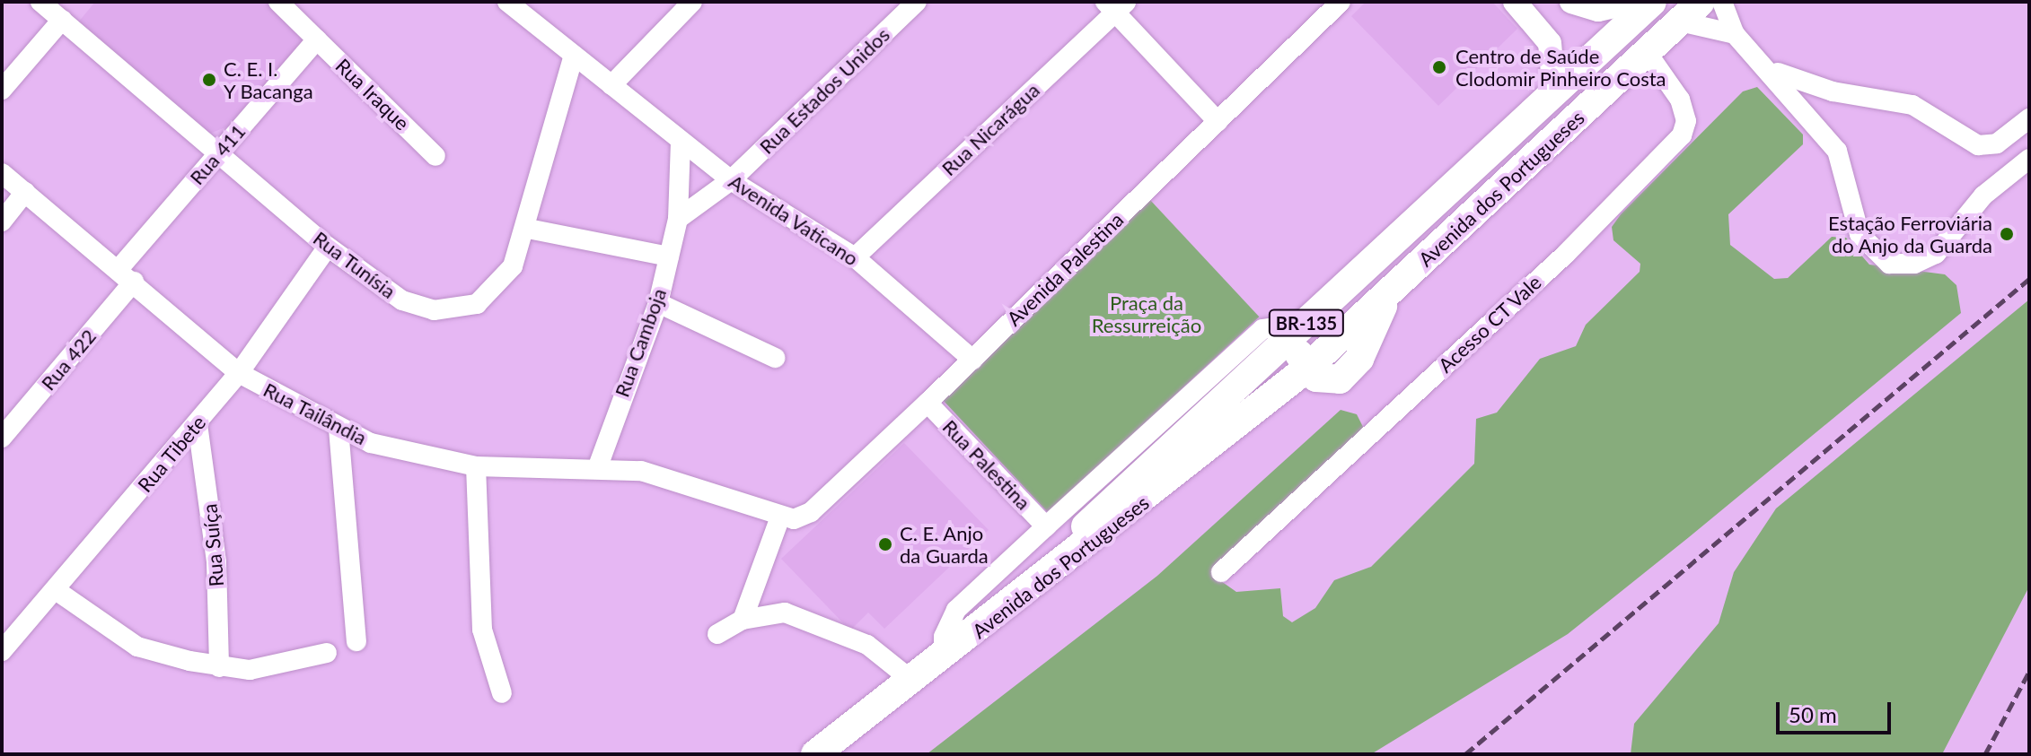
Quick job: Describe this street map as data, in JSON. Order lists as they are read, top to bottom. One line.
{"streets":{"highway":["Avenida dos Portugueses","BR-135"],"street":["Rua Estados Unidos","Rua Iraque","Rua Nicarágua","Rua 411","Avenida Vaticano","Rua Tunísia","Avenida Palestina","Acesso CT Vale","Rua Camboja","Rua 422","Rua Tailândia","Rua Tibete","Rua Palestina","Rua Suíça"]},"crossings":[["Rua Estados Unidos","Avenida Vaticano"],["Rua Iraque","Rua 411"],["Rua Nicarágua","Avenida Vaticano"],["Rua 411","Rua Tunísia"],["Rua 411","Rua 422"],["Rua 411","Rua Tailândia"],["Avenida dos Portugueses","BR-135"],["Avenida dos Portugueses","Acesso CT Vale"],["Avenida Vaticano","Rua Tunísia"],["Avenida Vaticano","Avenida Palestina"],["Avenida Vaticano","Rua Camboja"],["Rua Tunísia","Rua Tibete"],["Avenida Palestina","Rua Tailândia"],["Avenida Palestina","Rua Palestina"],["Rua Camboja","Rua Tailândia"],["Rua 422","Rua Tailândia"],["Rua Tailândia","Rua Tibete"],["Rua Tibete","Rua Suíça"]],"parks":["Praça da Ressurreição"],"places":["Centro de Saúde Clodomir Pinheiro Costa","C. E. I. Y Bacanga","Estação Ferroviária do Anjo da Guarda","C. E. Anjo da Guarda"],"scale_bar":"50 m"}
